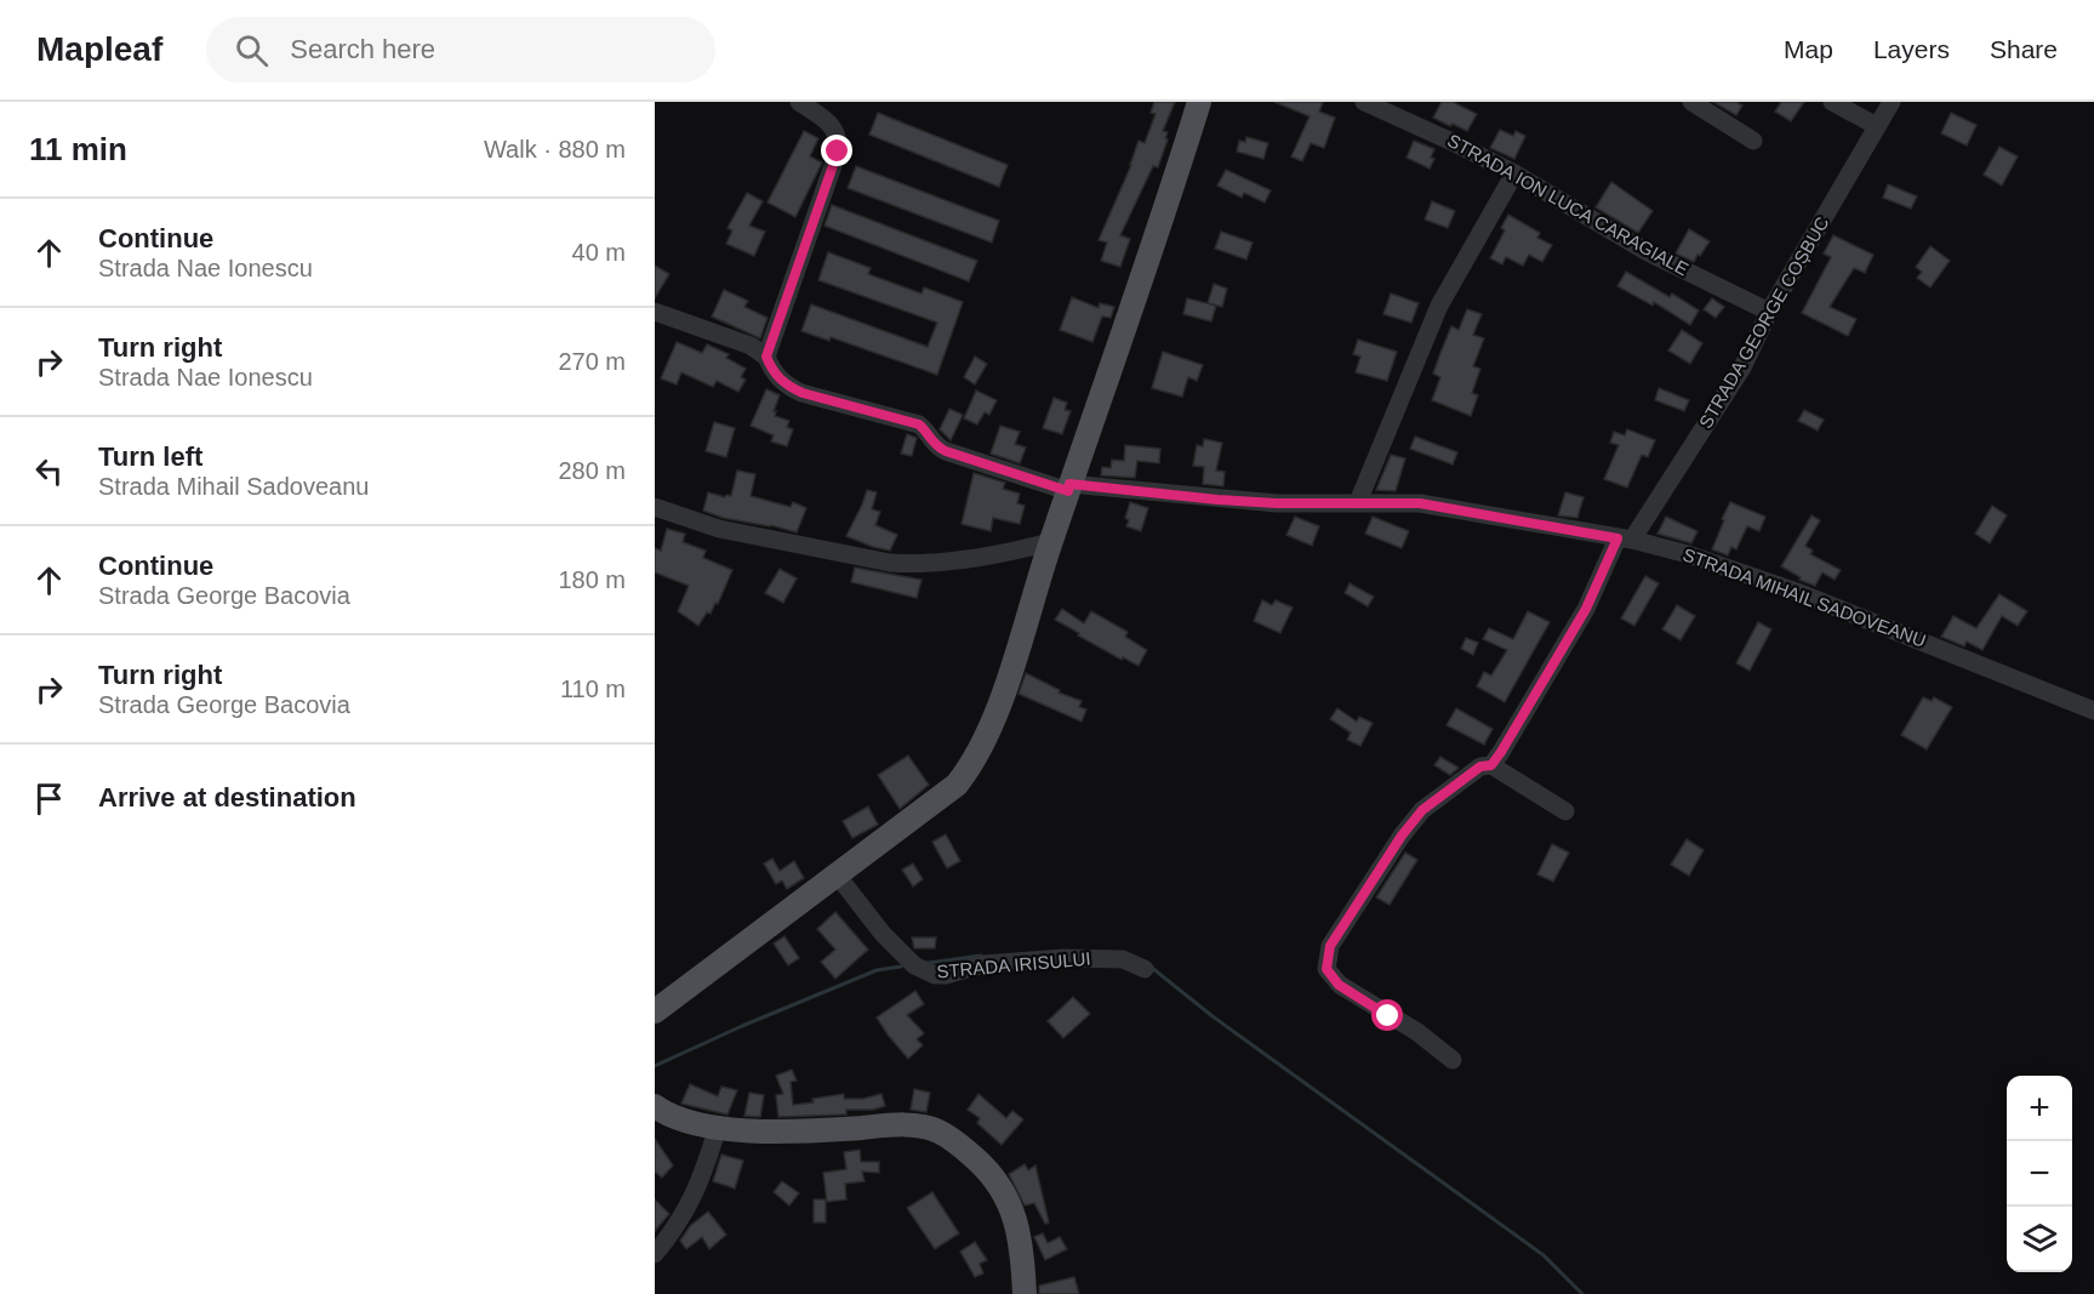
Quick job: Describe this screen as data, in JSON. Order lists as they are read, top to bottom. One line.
{"streets":{"street":["STRADA ION LUCA CARAGIALE","STRADA GEORGE COȘBUC","STRADA MIHAIL SADOVEANU","STRADA IRISULUI"]},"crossings":[["STRADA ION LUCA CARAGIALE","STRADA GEORGE COȘBUC"],["STRADA GEORGE COȘBUC","STRADA MIHAIL SADOVEANU"]],"page":{"header":"Mapleaf","search":"Search here","nav":["Map","Layers","Share"],"heading":["11 min","Walk · 880 m"],"list":[["Continue","Strada Nae Ionescu","40 m"],["Turn right","Strada Nae Ionescu","270 m"],["Turn left","Strada Mihail Sadoveanu","280 m"],["Continue","Strada George Bacovia","180 m"],["Turn right","Strada George Bacovia","110 m"],"Arrive at destination"],"map_buttons":["+","−"]}}
